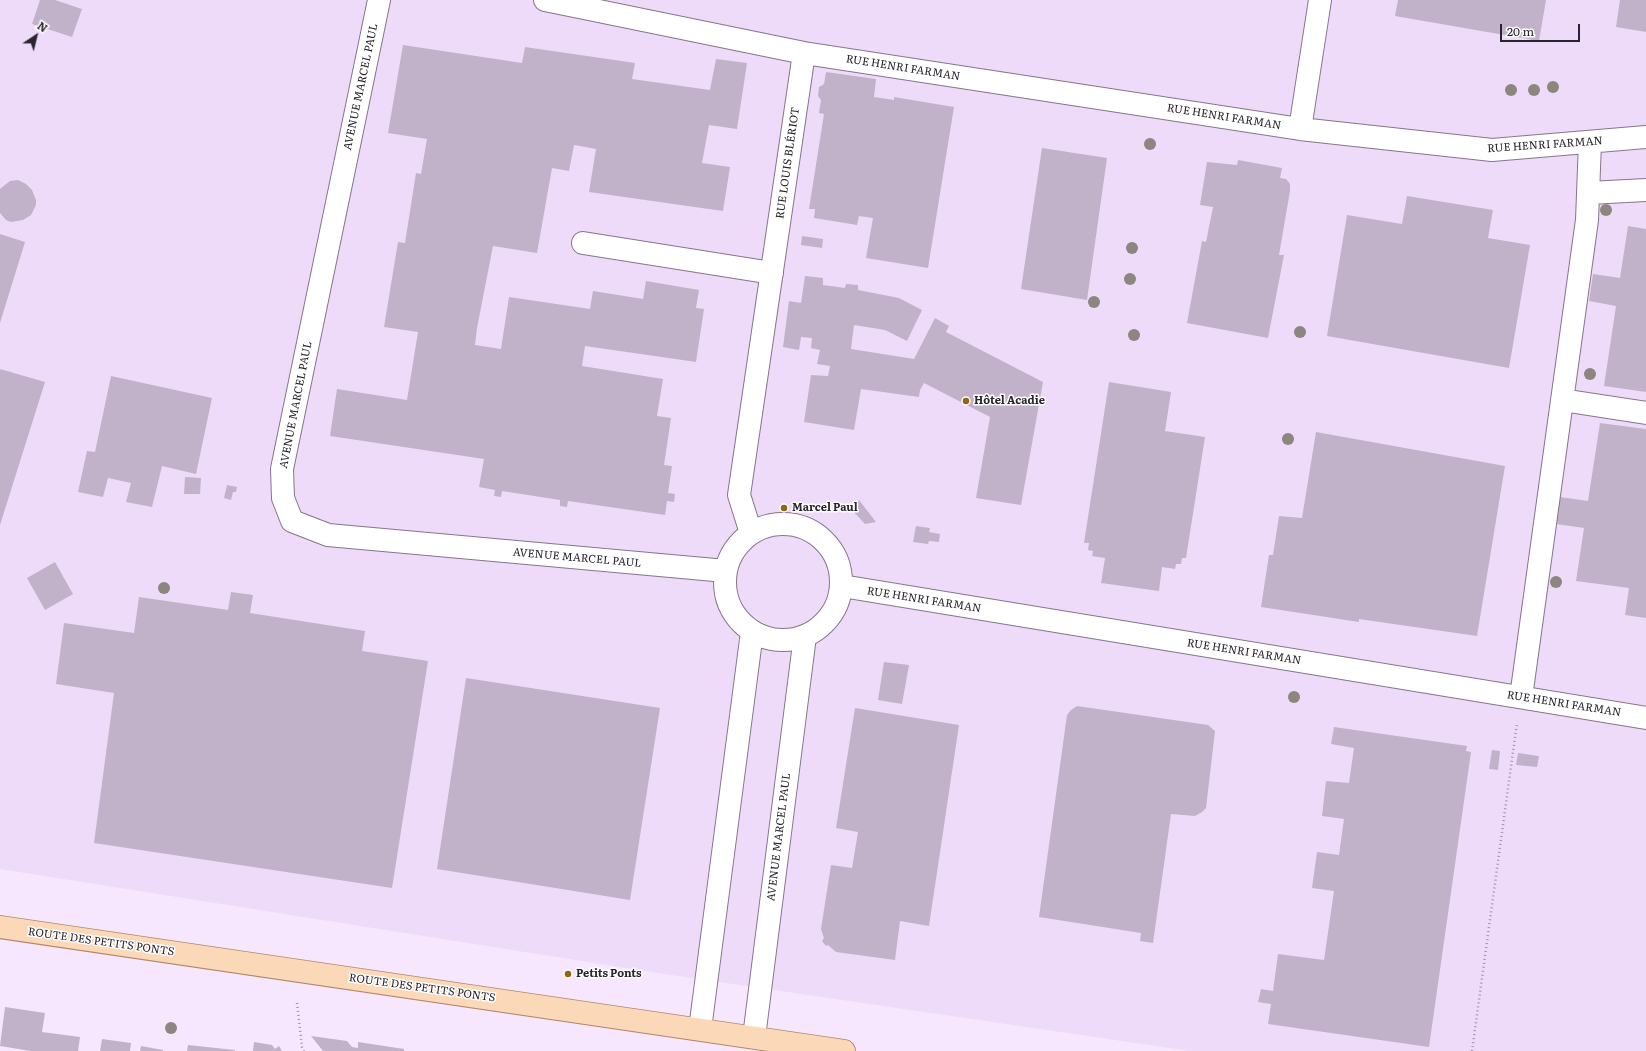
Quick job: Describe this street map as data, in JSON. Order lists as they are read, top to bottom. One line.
{"streets":{"main road":["ROUTE DES PETITS PONTS"],"street":["RUE HENRI FARMAN","AVENUE MARCEL PAUL","RUE LOUIS BLÉRIOT"]},"crossings":[["RUE HENRI FARMAN","AVENUE MARCEL PAUL"],["RUE HENRI FARMAN","RUE LOUIS BLÉRIOT"],["AVENUE MARCEL PAUL","RUE LOUIS BLÉRIOT"],["AVENUE MARCEL PAUL","ROUTE DES PETITS PONTS"]],"places":["Hôtel Acadie","Marcel Paul","Petits Ponts"],"scale_bar":"20 m","north":"top right"}
